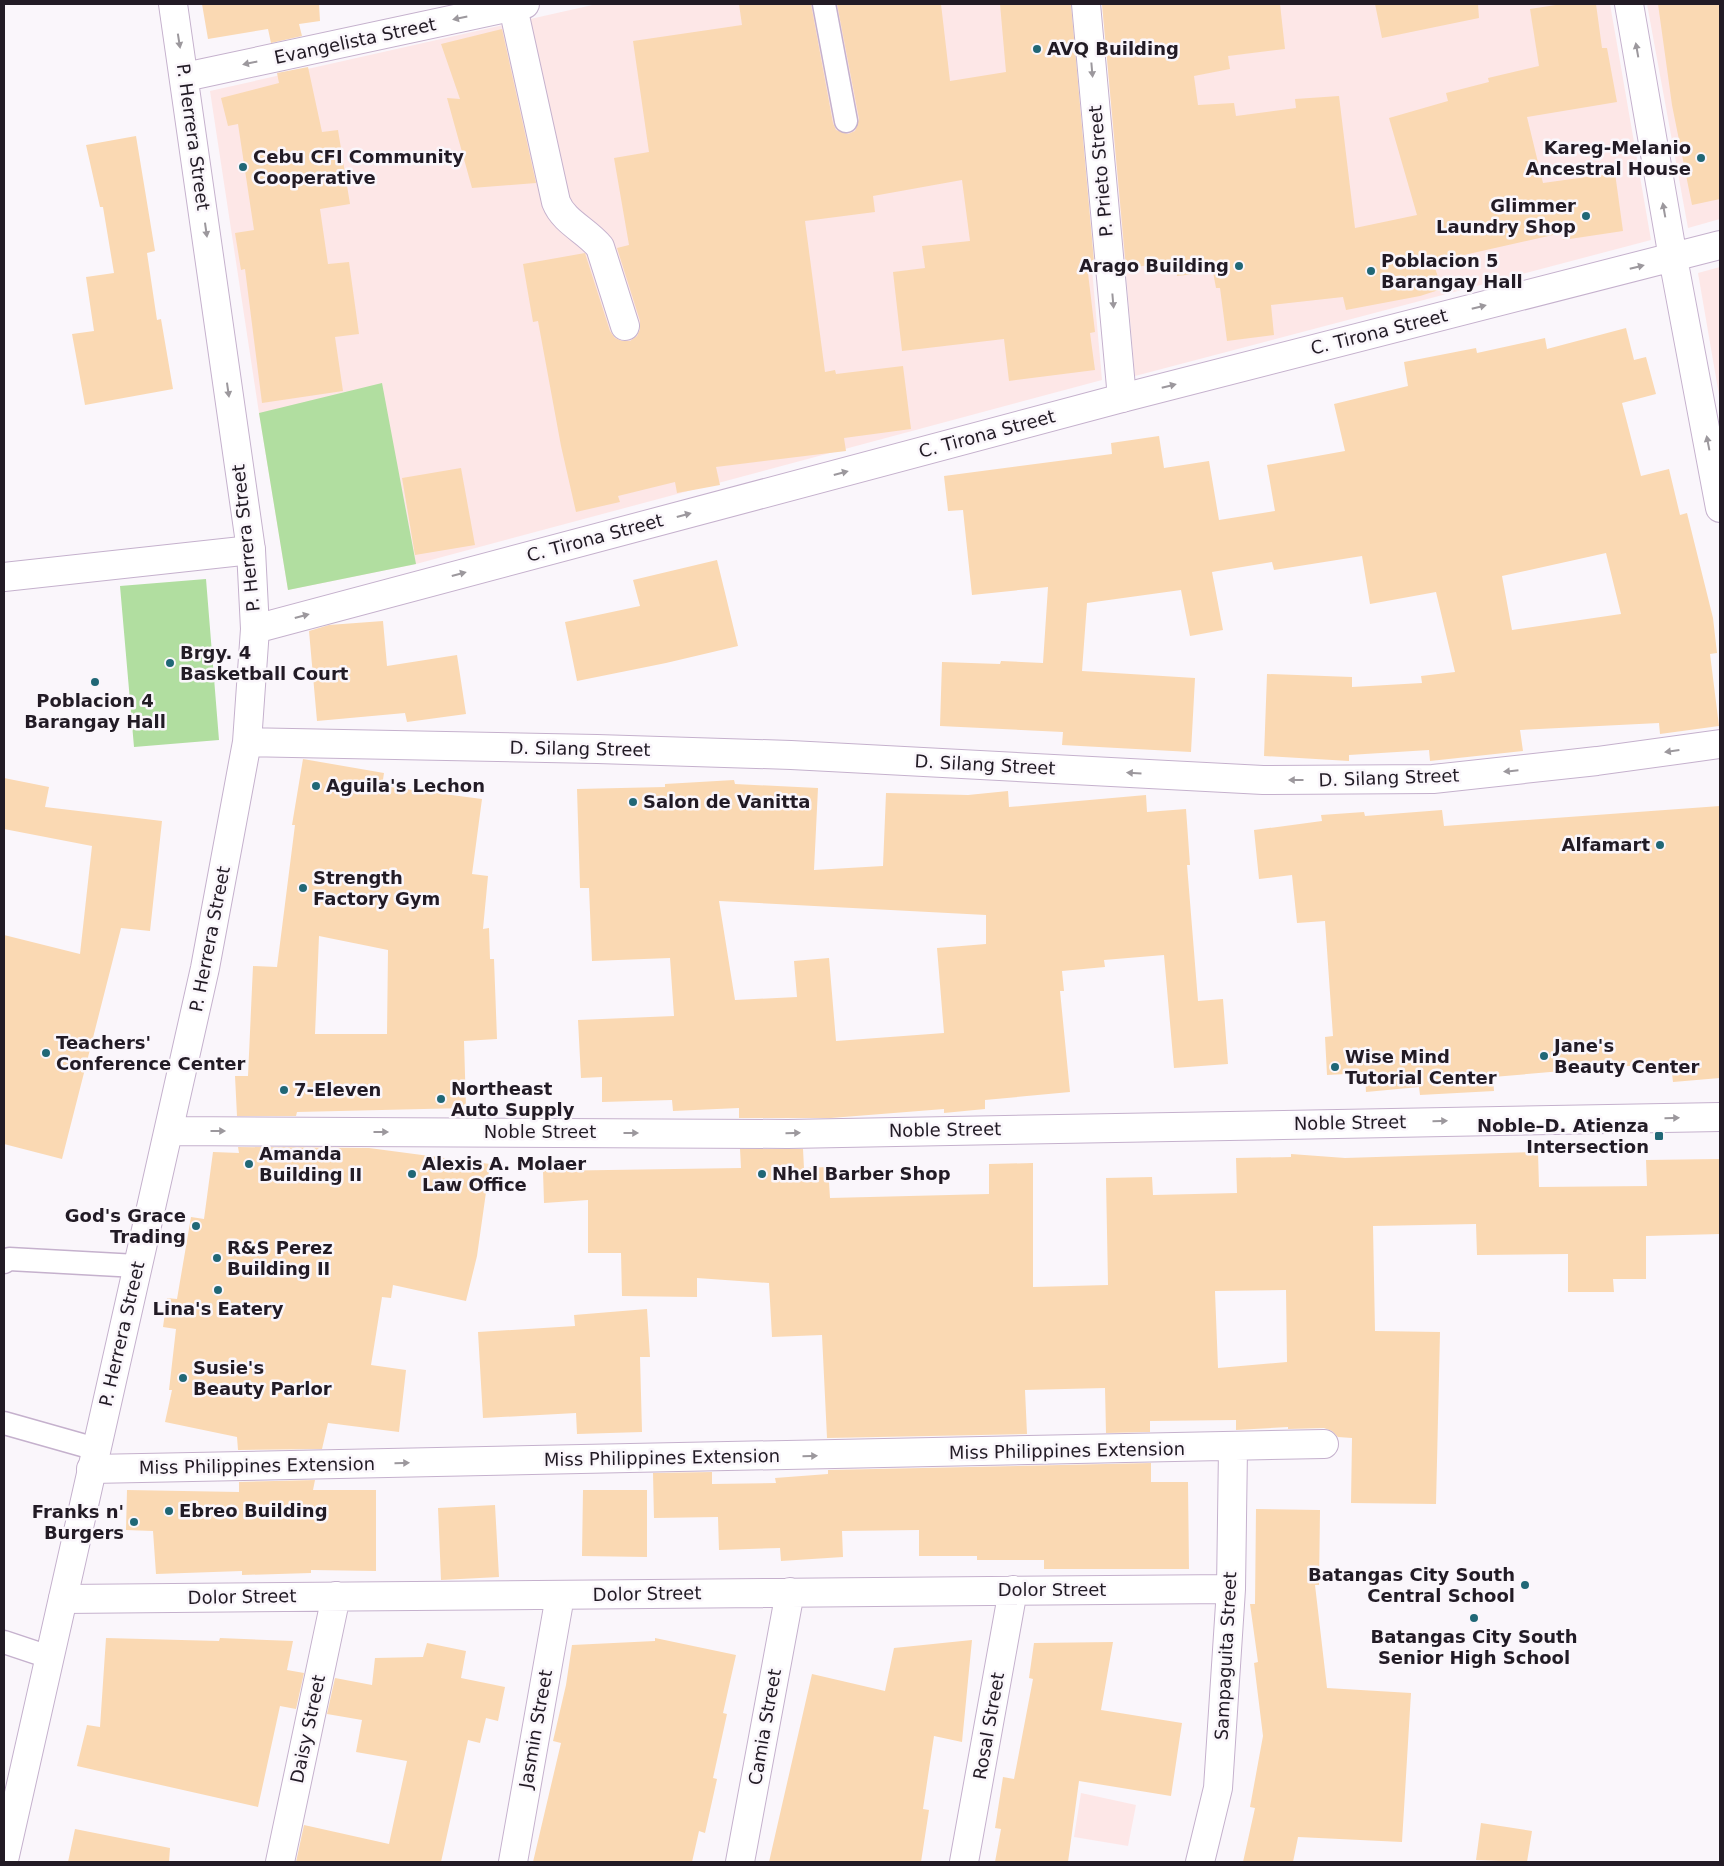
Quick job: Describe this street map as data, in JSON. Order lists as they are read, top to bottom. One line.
{"streets":{"street":["Evangelista Street","P. Herrera Street","P. Prieto Street","C. Tirona Street","D. Silang Street","Noble Street","Miss Philippines Extension","Dolor Street","Sampaguita Street","Rosal Street","Camia Street","Daisy Street","Jasmin Street"]},"crossings":[["Evangelista Street","P. Herrera Street"],["P. Herrera Street","C. Tirona Street"],["P. Herrera Street","D. Silang Street"],["P. Herrera Street","Noble Street"],["P. Herrera Street","Miss Philippines Extension"],["P. Herrera Street","Dolor Street"],["P. Prieto Street","C. Tirona Street"],["Miss Philippines Extension","Sampaguita Street"],["Dolor Street","Sampaguita Street"],["Dolor Street","Rosal Street"],["Dolor Street","Camia Street"],["Dolor Street","Daisy Street"],["Dolor Street","Jasmin Street"]],"one_way":["Evangelista Street","P. Prieto Street","C. Tirona Street","D. Silang Street","Noble Street","Miss Philippines Extension"],"places":{"other":["AVQ Building","Kareg-Melanio Ancestral House","Cebu CFI Community Cooperative","Glimmer Laundry Shop","Arago Building","Poblacion 5 Barangay Hall","Brgy. 4 Basketball Court","Poblacion 4 Barangay Hall","Aguila's Lechon","Salon de Vanitta","Alfamart","Strength Factory Gym","Teachers' Conference Center","Jane's Beauty Center","Wise Mind Tutorial Center","7-Eleven","Northeast Auto Supply","Amanda Building II","Alexis A. Molaer Law Office","Nhel Barber Shop","God's Grace Trading","R&S Perez Building II","Lina's Eatery","Susie's Beauty Parlor","Ebreo Building","Franks n' Burgers","Batangas City South Central School","Batangas City South Senior High School"],"transit":["Noble–D. Atienza Intersection"]}}
